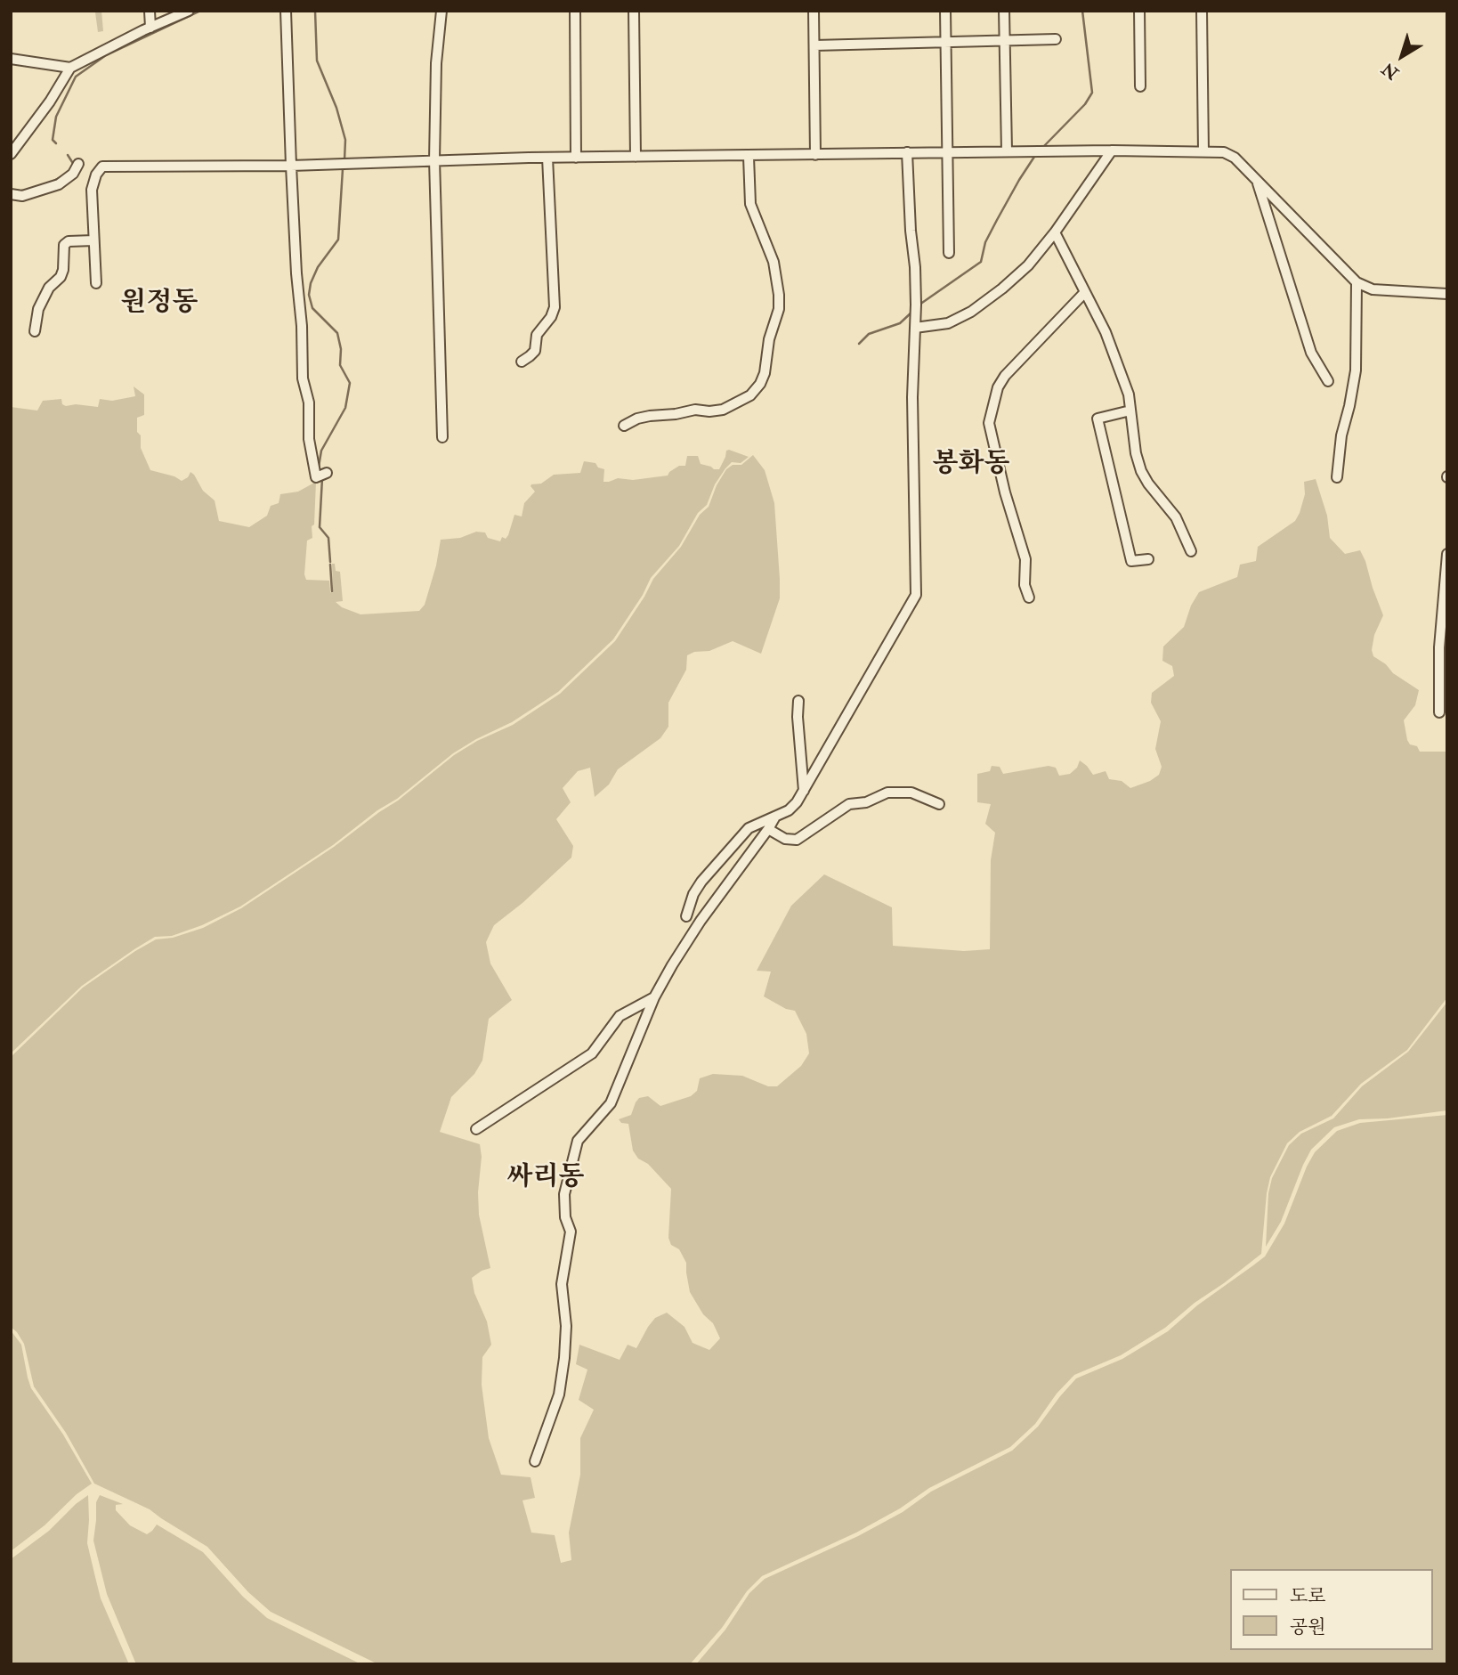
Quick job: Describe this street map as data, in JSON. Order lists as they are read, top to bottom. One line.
{"districts":["원정동","봉화동","싸리동"],"legend":["도로","공원"],"north":"bottom left"}
